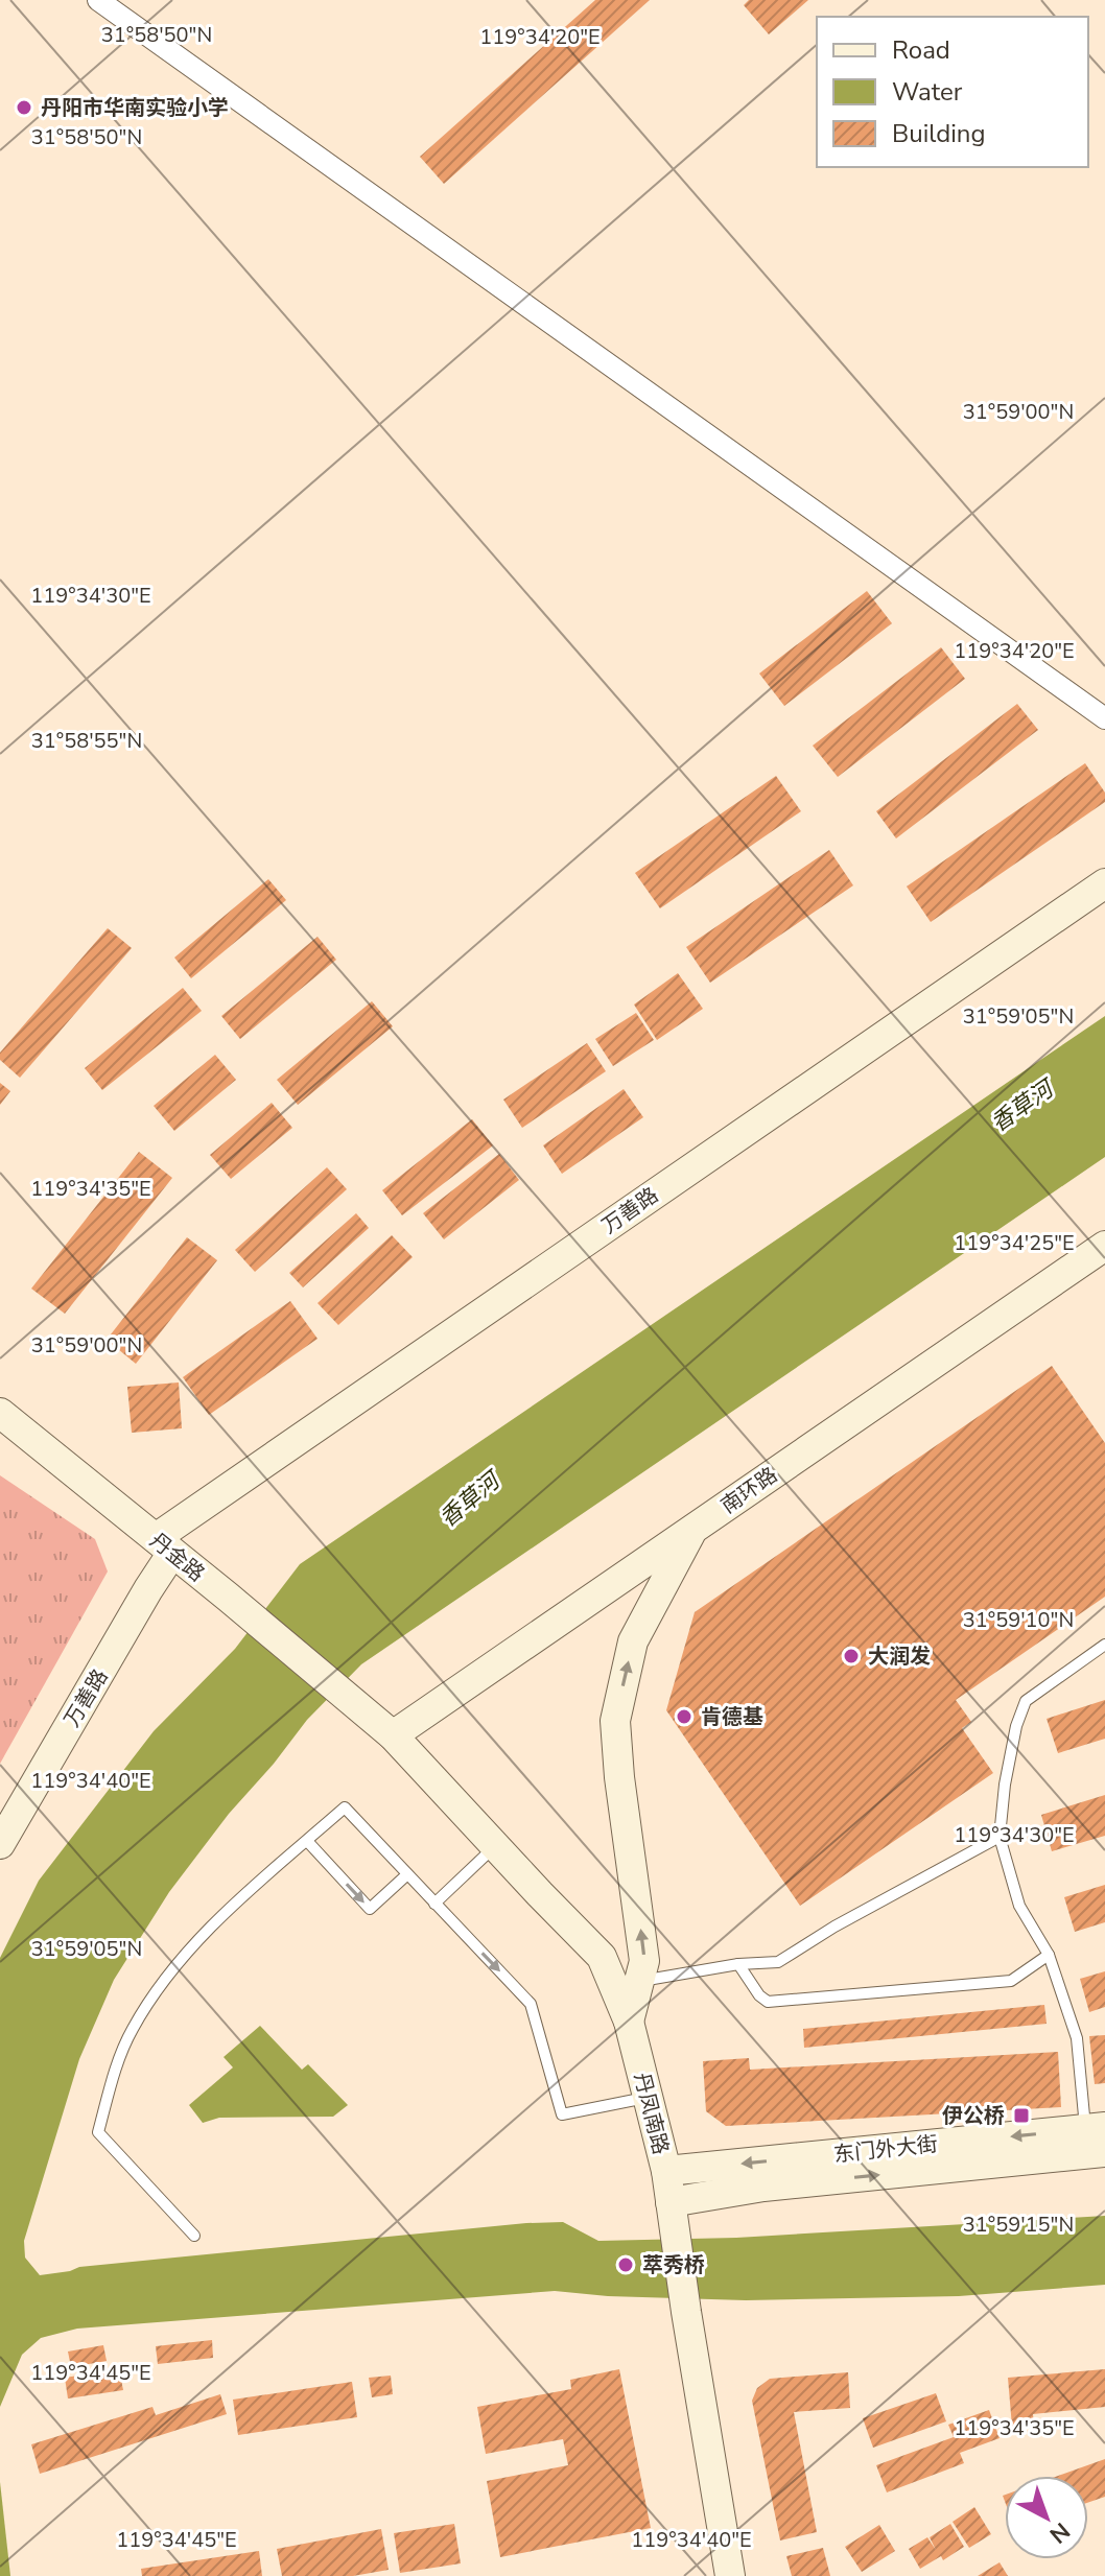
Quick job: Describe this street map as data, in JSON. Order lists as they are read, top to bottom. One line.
{"streets":{"main road":["万善路","南环路","丹金路","丹凤南路","东门外大街"]},"crossings":[["万善路","丹金路"],["南环路","丹金路"],["南环路","丹凤南路"],["丹金路","丹凤南路"],["丹凤南路","东门外大街"]],"water":["香草河"],"places":{"other":["丹阳市华南实验小学","大润发","肯德基","萃秀桥"],"transit":["伊公桥"]},"legend":["Road","Water","Building"],"north":"bottom right","coordinates":["31°58'50\"N","119°34'20\"E","31°59'00\"N","119°34'30\"E","31°58'55\"N","31°59'05\"N","119°34'35\"E","119°34'25\"E","31°59'10\"N","119°34'40\"E","31°59'15\"N","119°34'45\"E"]}
